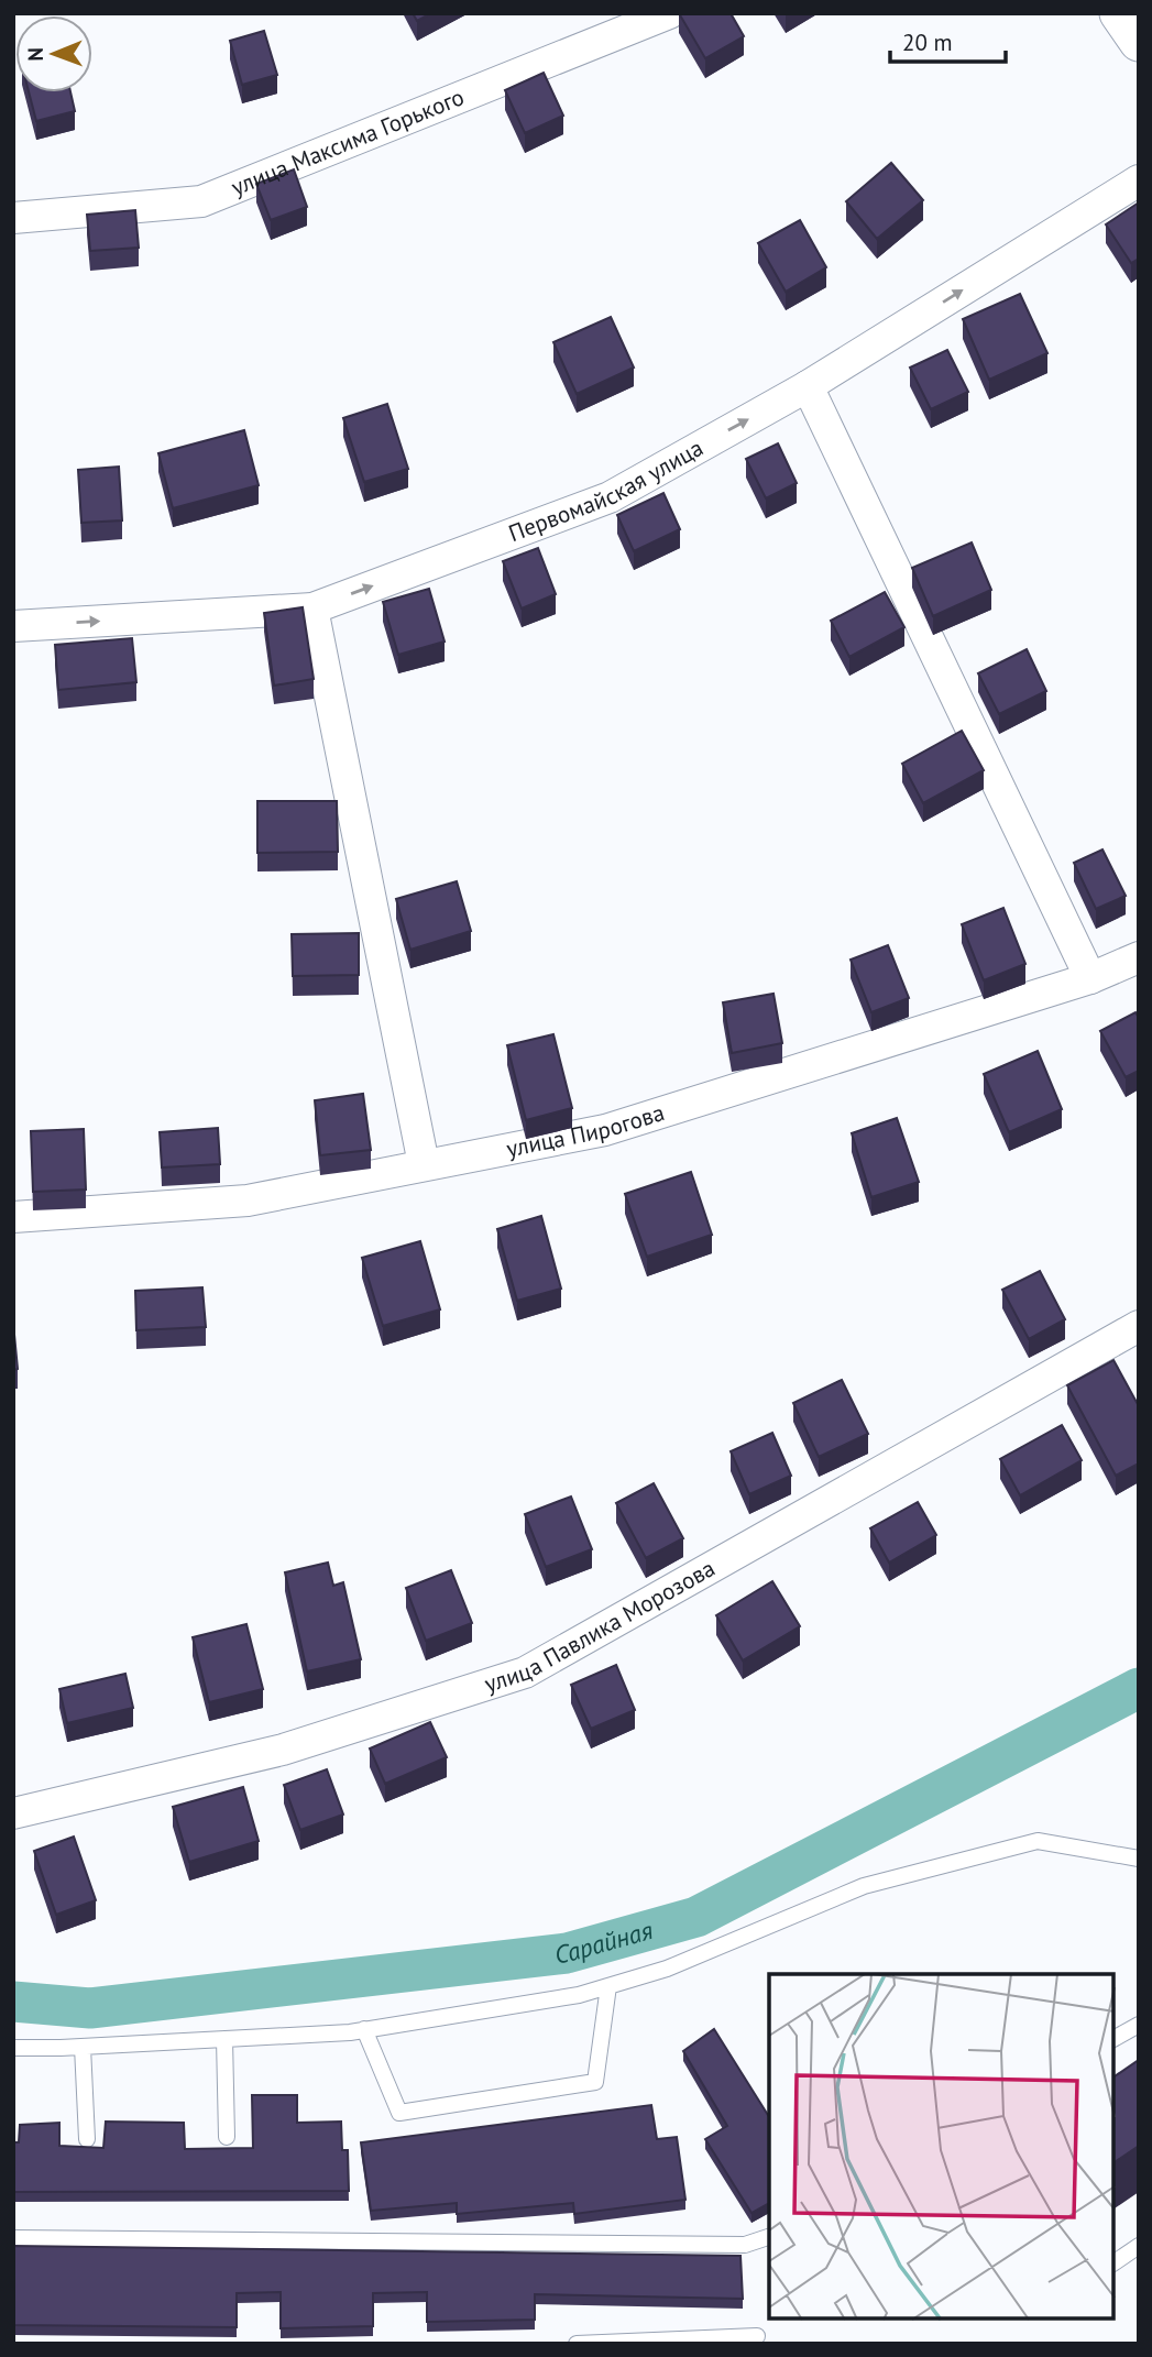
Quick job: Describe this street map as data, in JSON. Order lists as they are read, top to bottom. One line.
{"streets":{"street":["улица Максима Горького","Первомайская улица","улица Пирогова","улица Павлика Морозова"]},"one_way":["Первомайская улица"],"water":["Сарайная"],"scale_bar":"20 m","north":"left"}
